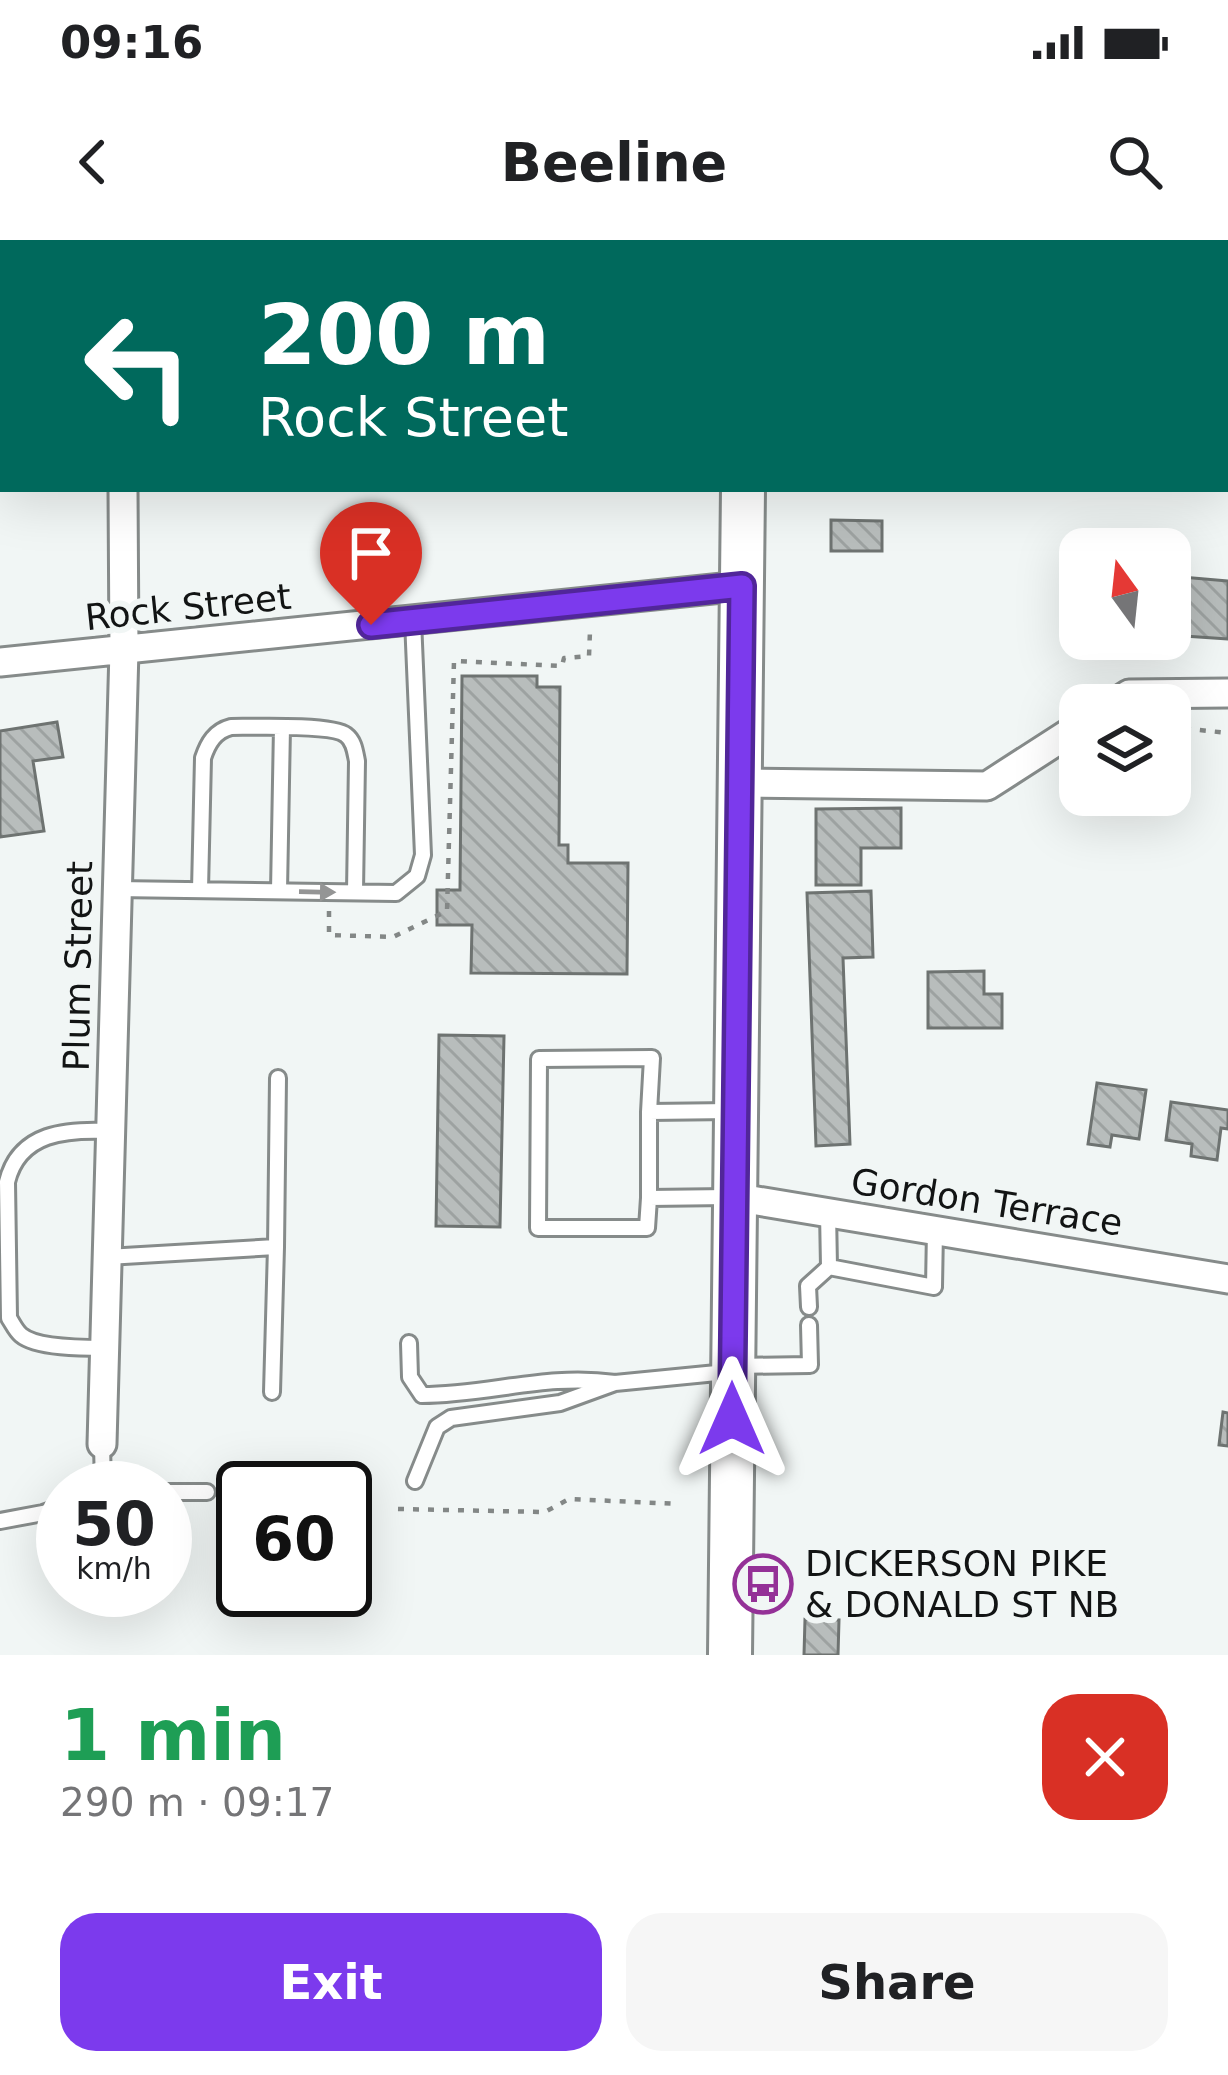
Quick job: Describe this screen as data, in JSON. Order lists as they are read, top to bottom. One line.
{"streets":{"street":["Rock Street","Plum Street","Gordon Terrace"]},"crossings":[["Rock Street","Plum Street"]],"places":{"bus stop":["DICKERSON PIKE & DONALD ST NB"]},"north":"top","page":{"status":"09:16","header":"Beeline","turn":["200 m","Rock Street"],"speed":"50 km/h","limit":"60","heading":["1 min","290 m · 09:17"],"buttons":["Exit","Share"]}}
